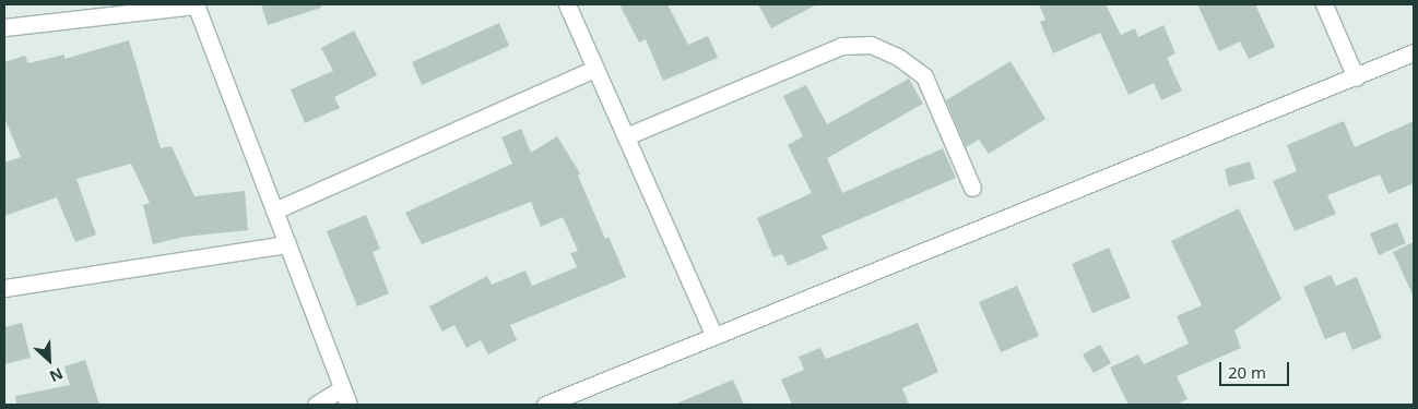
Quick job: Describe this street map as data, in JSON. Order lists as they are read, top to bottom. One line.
{"scale_bar":"20 m","north":"bottom right"}
